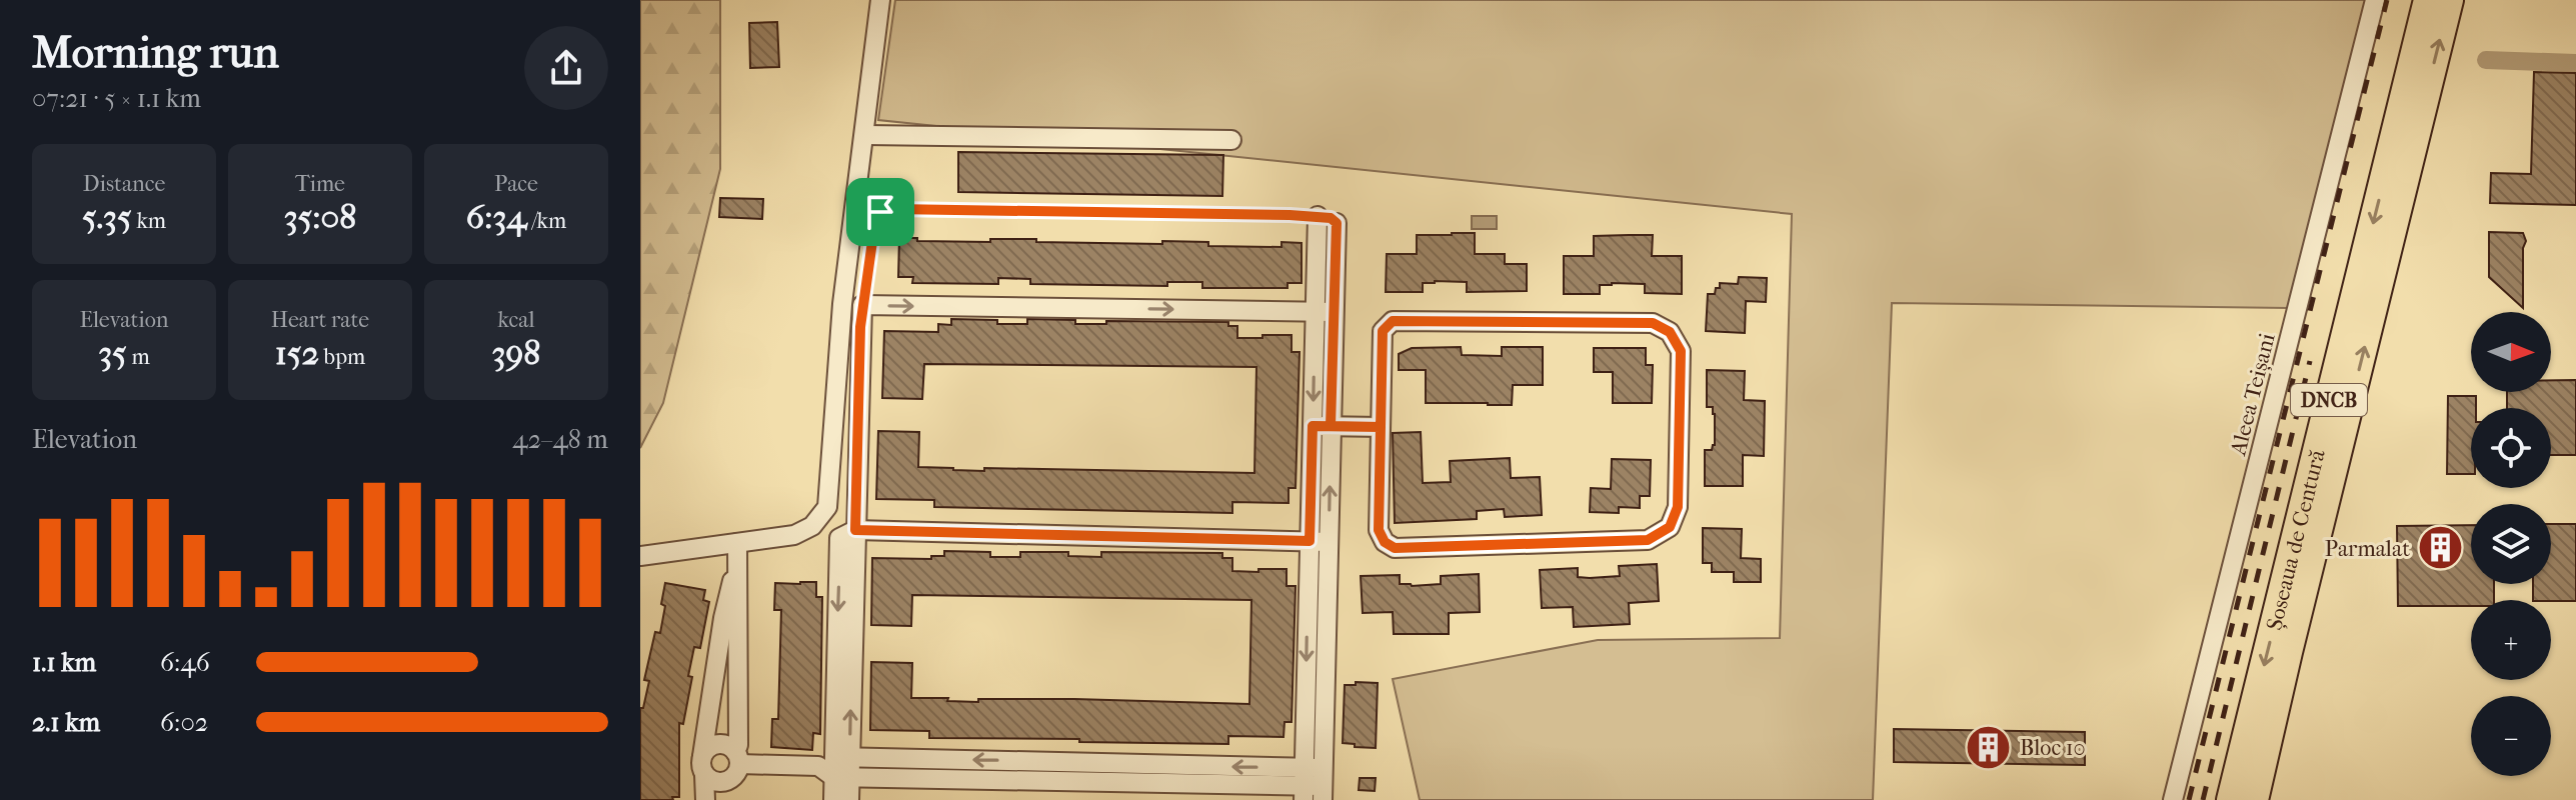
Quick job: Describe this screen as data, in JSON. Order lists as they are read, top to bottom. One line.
{"streets":{"main road":["DNCB","Șoseaua de Centură"],"street":["Aleea Teișani"]},"places":{"building":["Parmalat","Bloc 10"]},"north":"right","page":{"heading":["Morning run","07:21 · 5 × 1.1 km"],"stats":[["Distance","5.35 km"],["Time","35:08"],["Pace","6:34 /km"],["Elevation","35 m"],["Heart rate","152 bpm"],["kcal","398"]],"map_buttons":["+","−"],"chart":["Elevation","42–48 m"],"list":[{"name":"1.1 km","note":"6:46"},{"name":"2.1 km","note":"6:02"}]}}
